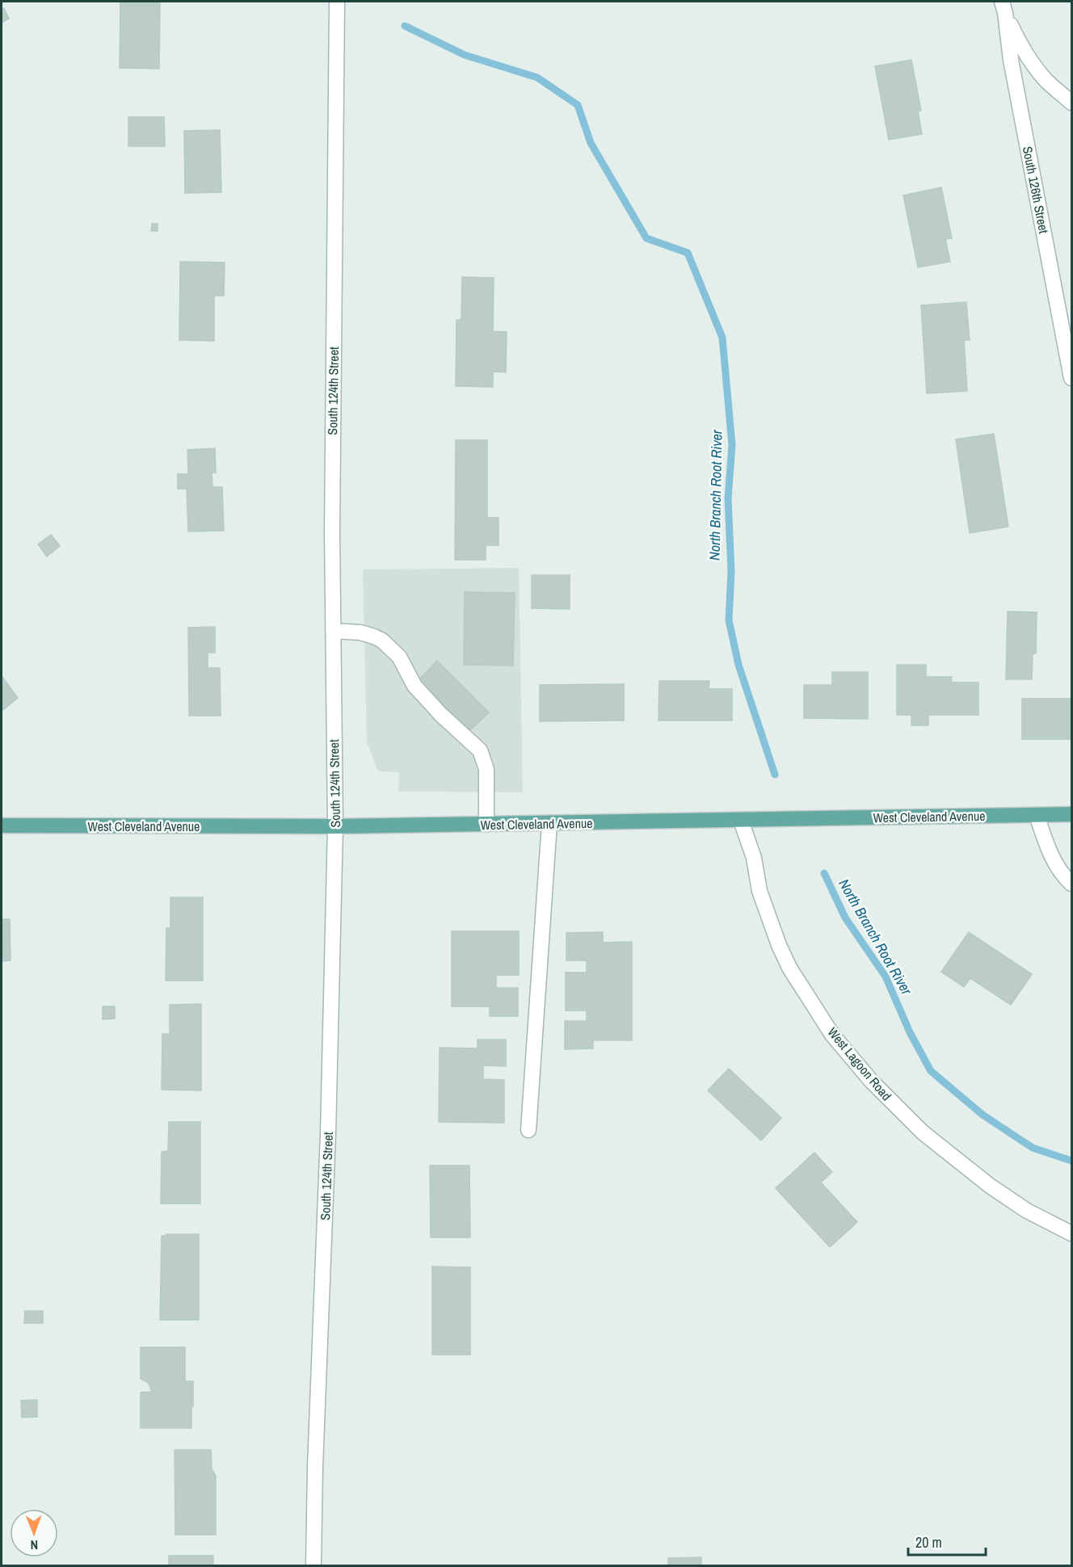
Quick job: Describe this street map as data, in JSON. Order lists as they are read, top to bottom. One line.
{"streets":{"main road":["West Cleveland Avenue"],"street":["South 126th Street","South 124th Street","West Lagoon Road"]},"crossings":[["South 124th Street","West Cleveland Avenue"],["West Cleveland Avenue","West Lagoon Road"]],"water":["North Branch Root River"],"scale_bar":"20 m","north":"bottom"}
